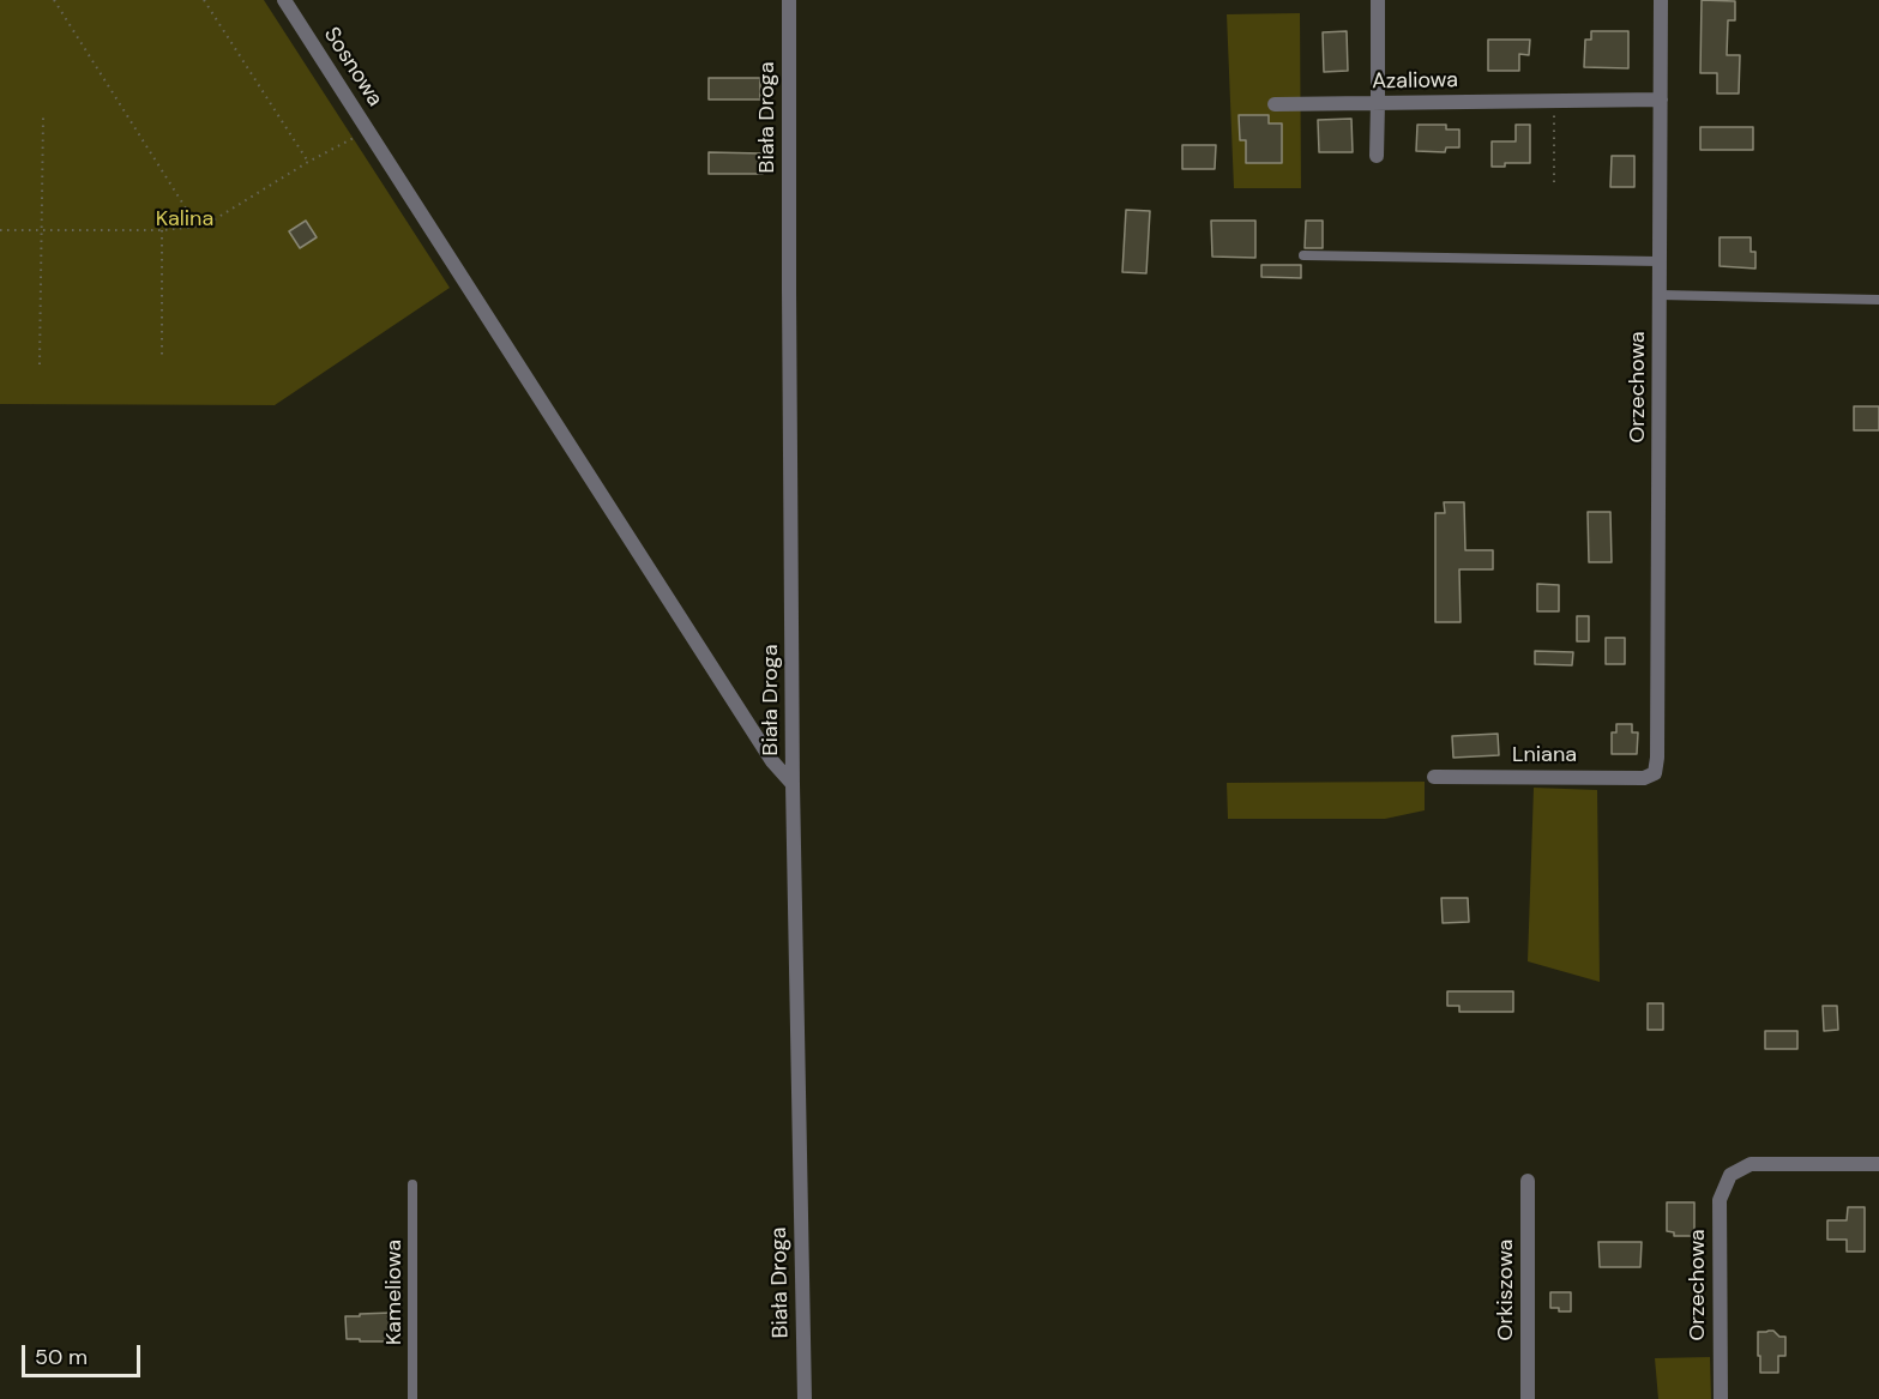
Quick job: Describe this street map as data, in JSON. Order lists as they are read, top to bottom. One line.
{"streets":{"street":["Sosnowa","Azaliowa","Biała Droga","Orzechowa","Lniana","Orkiszowa"],"lane":["Kameliowa"]},"crossings":[["Sosnowa","Biała Droga"],["Azaliowa","Orzechowa"],["Orzechowa","Lniana"]],"parks":["Kalina"],"scale_bar":"50 m"}
